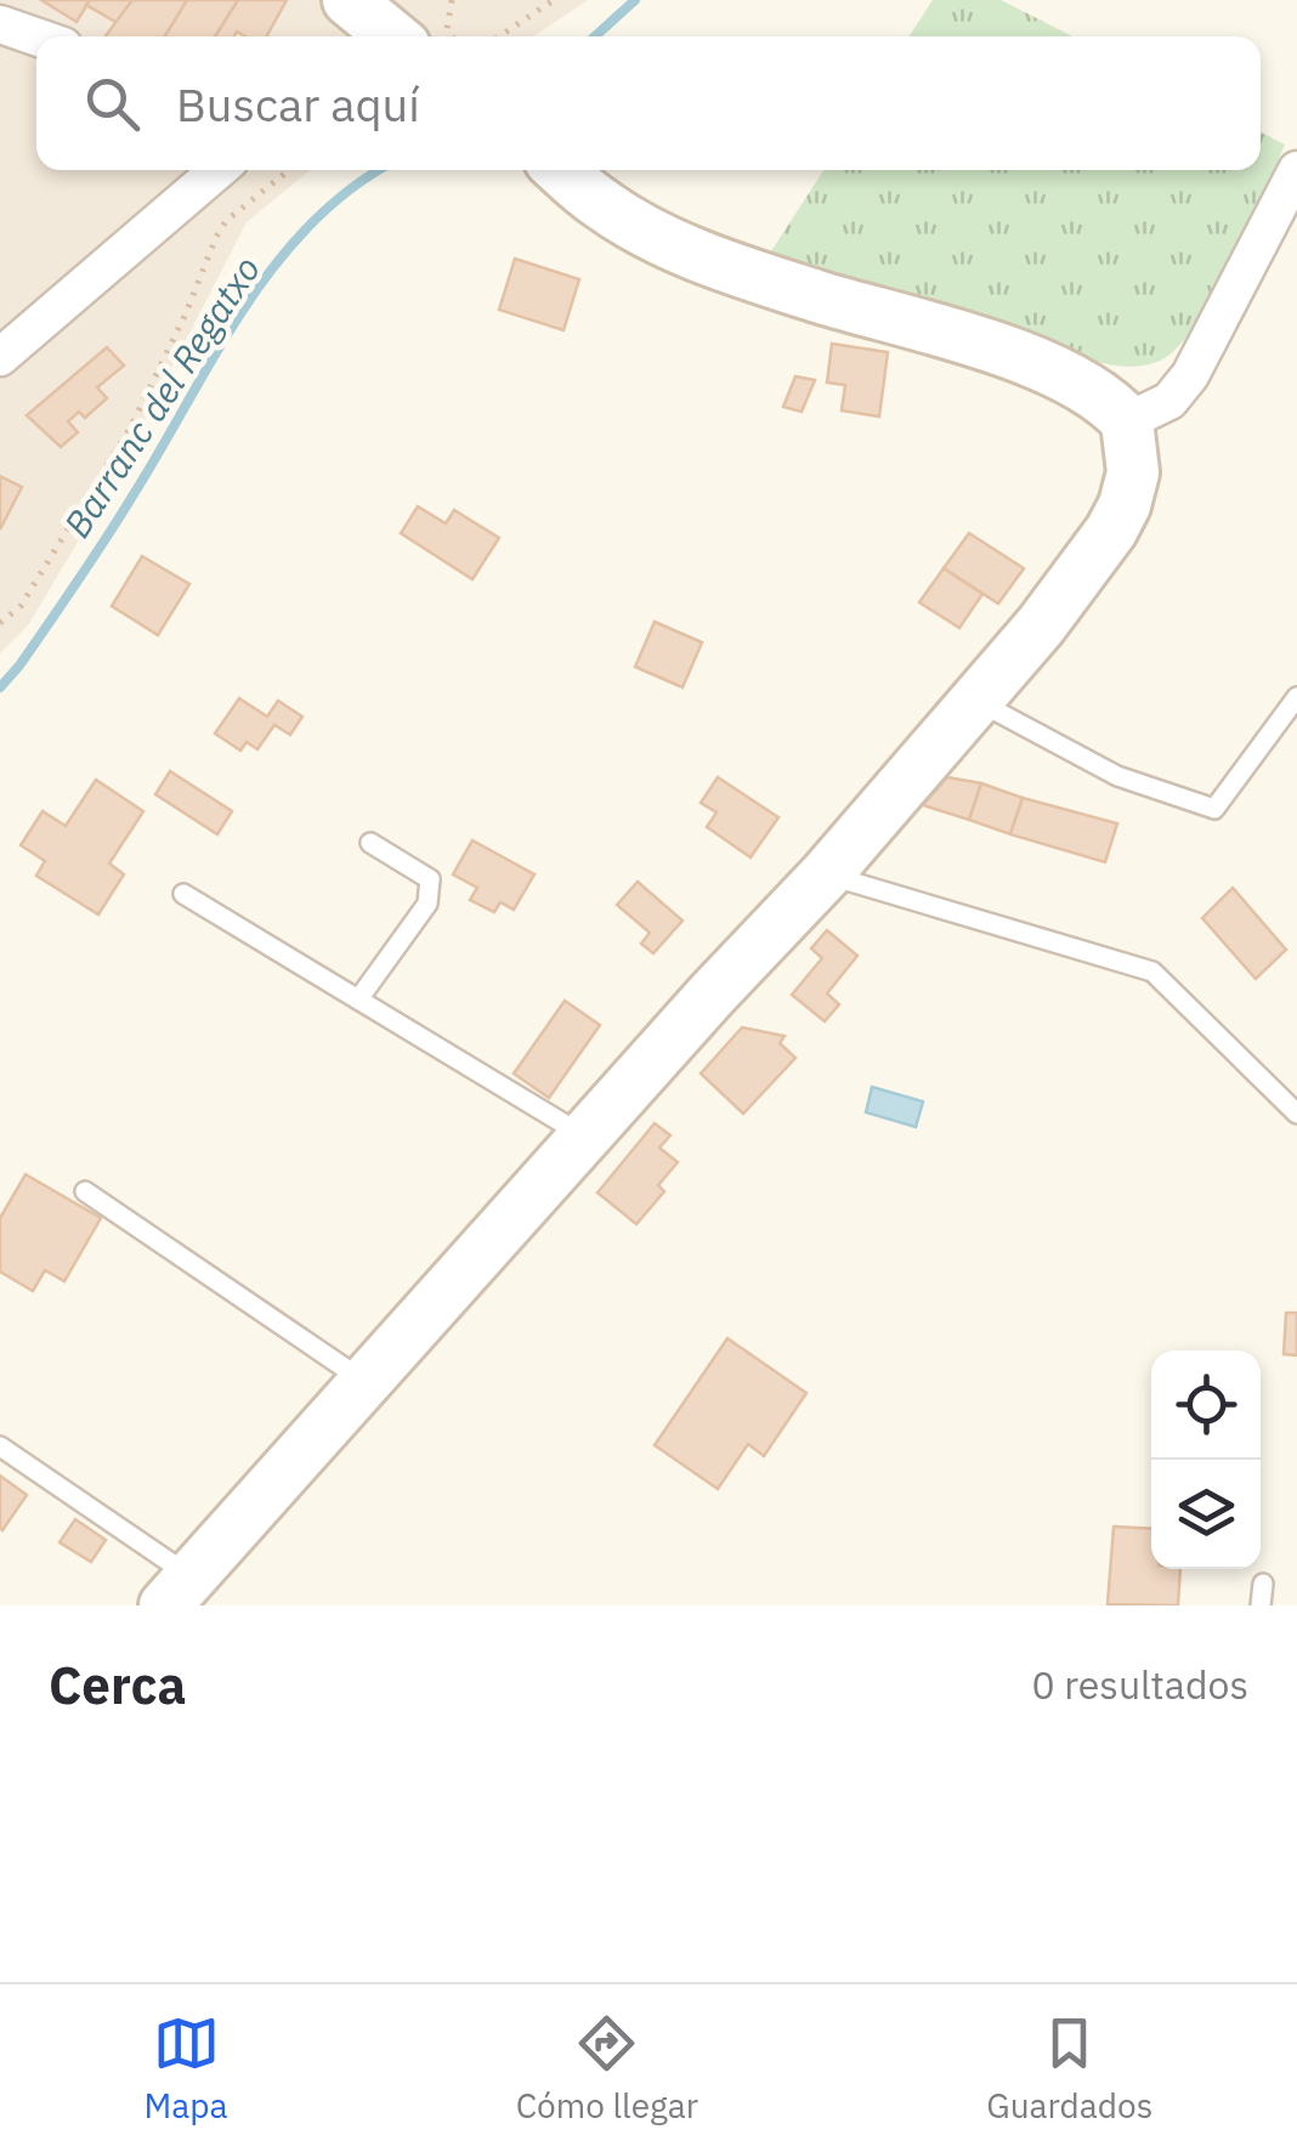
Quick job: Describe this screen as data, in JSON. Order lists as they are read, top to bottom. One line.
{"water":["Barranc del Regatxo"],"page":{"search":"Buscar aquí","heading":["Cerca","0 resultados"],"nav":["Mapa","Cómo llegar","Guardados"]}}
